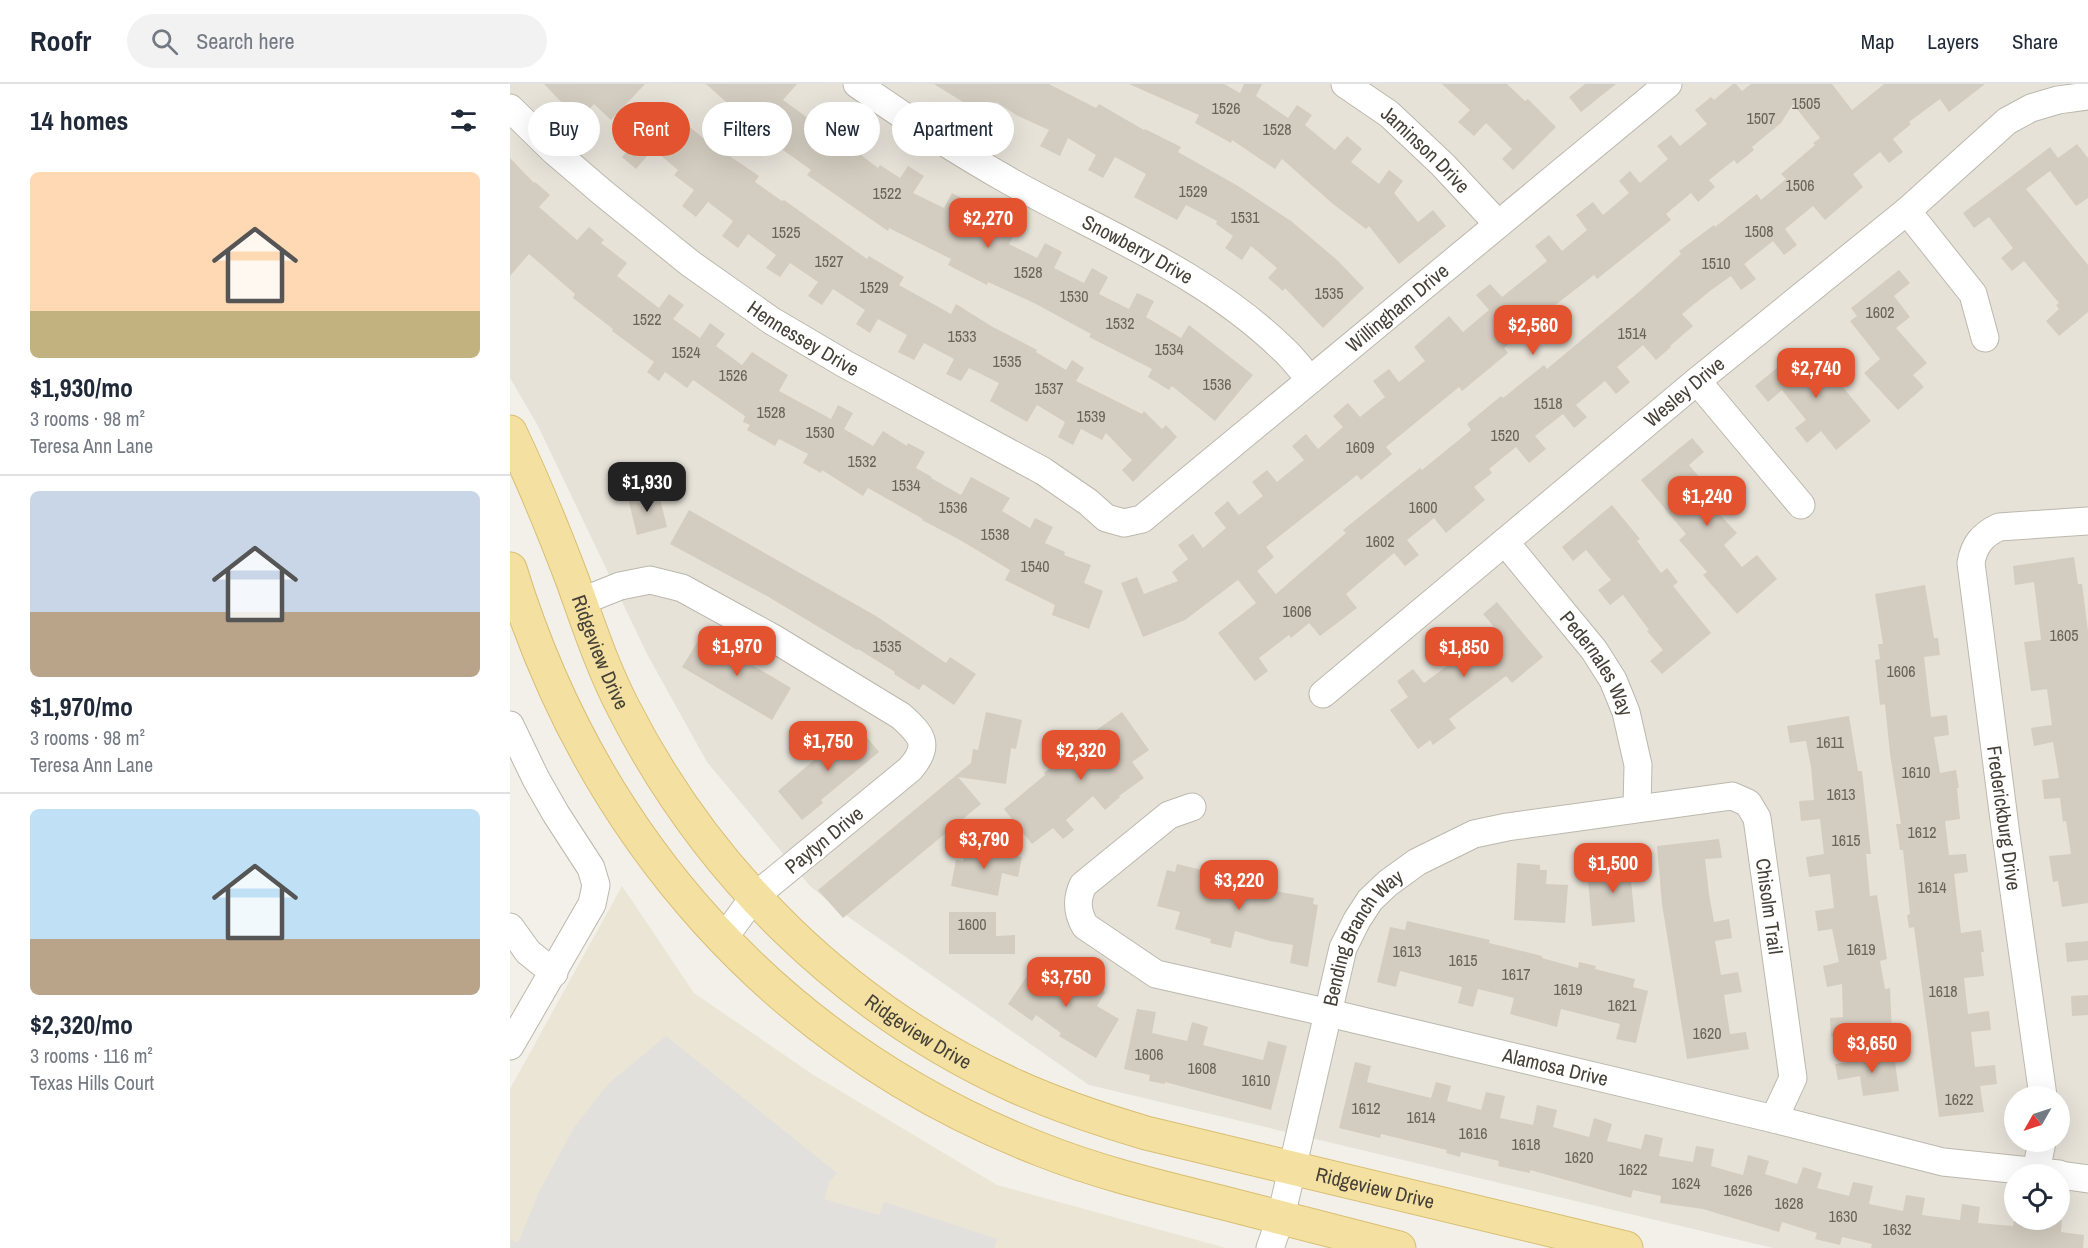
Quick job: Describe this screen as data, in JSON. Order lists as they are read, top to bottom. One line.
{"streets":{"main road":["Ridgeview Drive"],"street":["Jaminson Drive","Snowberry Drive","Willingham Drive","Hennessey Drive","Wesley Drive","Pedernales Way","Frederickburg Drive","Paytyn Drive","Chisolm Trail","Bending Branch Way","Alamosa Drive"]},"crossings":[["Jaminson Drive","Willingham Drive"],["Snowberry Drive","Willingham Drive"],["Willingham Drive","Hennessey Drive"],["Wesley Drive","Pedernales Way"],["Ridgeview Drive","Paytyn Drive"],["Ridgeview Drive","Bending Branch Way"],["Pedernales Way","Chisolm Trail"],["Pedernales Way","Bending Branch Way"],["Chisolm Trail","Bending Branch Way"],["Chisolm Trail","Alamosa Drive"],["Bending Branch Way","Alamosa Drive"]],"house_numbers":["1505","1526","1507","1528","1506","1529","1522","1531","1508","1525","1527","1510","1528","1529","1535","1530","1602","1522","1532","1514","1533","1534","1524","1535","1526","1536","1537","1518","1528","1539","1530","1520","1609","1532","1534","1536","1600","1538","1602","1540","1606","1605","1535","1606","1611","1610","1613","1612","1615","1614","1600","1619","1613","1615","1617","1619","1618","1621","1620","1606","1608","1610","1622","1612","1614","1616","1618","1620","1622","1624","1626","1628","1630","1632"],"north":"bottom left","page":{"header":"Roofr","search":"Search here","nav":["Map","Layers","Share"],"heading":"14 homes","chip":["Buy","Rent","Filters","New","Apartment"],"list":[{"name":"$1,930/mo","note":"3 rooms · 98 m² · Teresa Ann Lane"},{"name":"$1,970/mo","note":"3 rooms · 98 m² · Teresa Ann Lane"},{"name":"$2,320/mo","note":"3 rooms · 116 m² · Texas Hills Court"}],"price":["$2,270","$2,560","$2,740","$1,930","$1,240","$1,970","$1,850","$1,750","$2,320","$3,790","$1,500","$3,220","$3,750","$3,650"]}}
